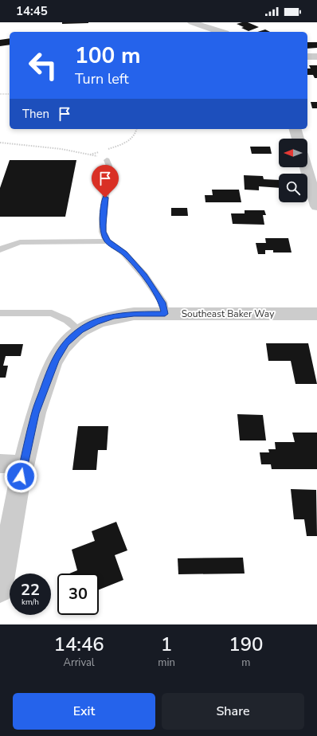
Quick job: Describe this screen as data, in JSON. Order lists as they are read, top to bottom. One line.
{"streets":{"street":["Southeast Baker Way"]},"north":"left","page":{"status":"14:45","turn":["100 m","Turn left"],"then":"Then","speed":"22 km/h","limit":"30","eta":["14:46","Arrival","1","min","190","m"],"buttons":["Exit","Share"]}}
